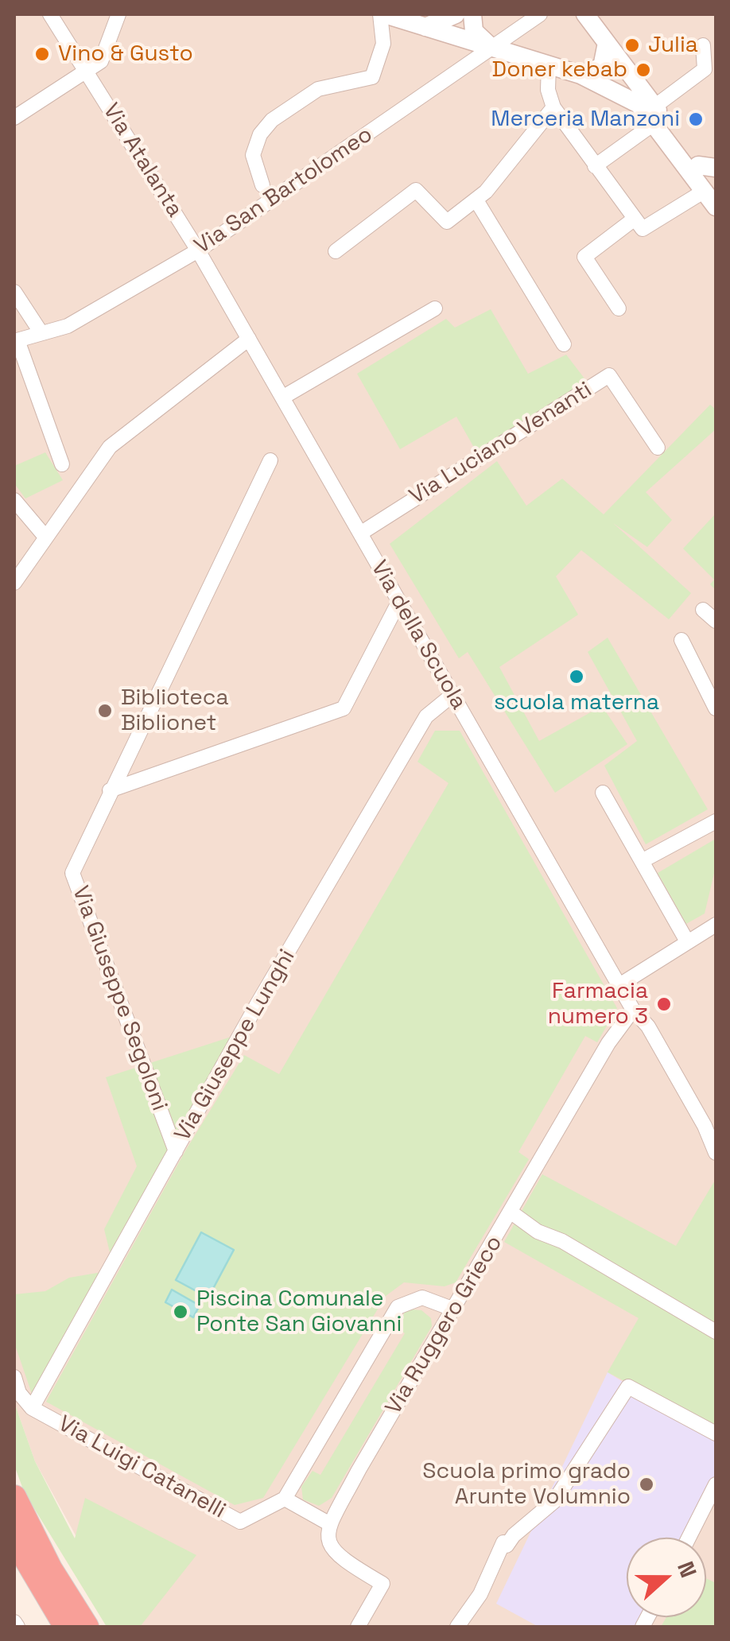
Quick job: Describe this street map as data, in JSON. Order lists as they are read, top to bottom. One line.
{"streets":{"street":["Via Atalanta","Via San Bartolomeo","Via Luciano Venanti","Via della Scuola","Via Giuseppe Segoloni","Via Giuseppe Lunghi","Via Ruggero Grieco","Via Luigi Catanelli"]},"crossings":[["Via Atalanta","Via San Bartolomeo"],["Via Atalanta","Via della Scuola"],["Via San Bartolomeo","Via della Scuola"],["Via Luciano Venanti","Via della Scuola"],["Via della Scuola","Via Giuseppe Lunghi"],["Via della Scuola","Via Ruggero Grieco"],["Via Giuseppe Segoloni","Via Giuseppe Lunghi"],["Via Giuseppe Lunghi","Via Luigi Catanelli"]],"places":["Julia","Vino & Gusto","Doner kebab","Merceria Manzoni","scuola materna","Biblioteca Biblionet","Farmacia numero 3","Piscina Comunale Ponte San Giovanni","Scuola primo grado Arunte Volumnio"],"north":"right"}
